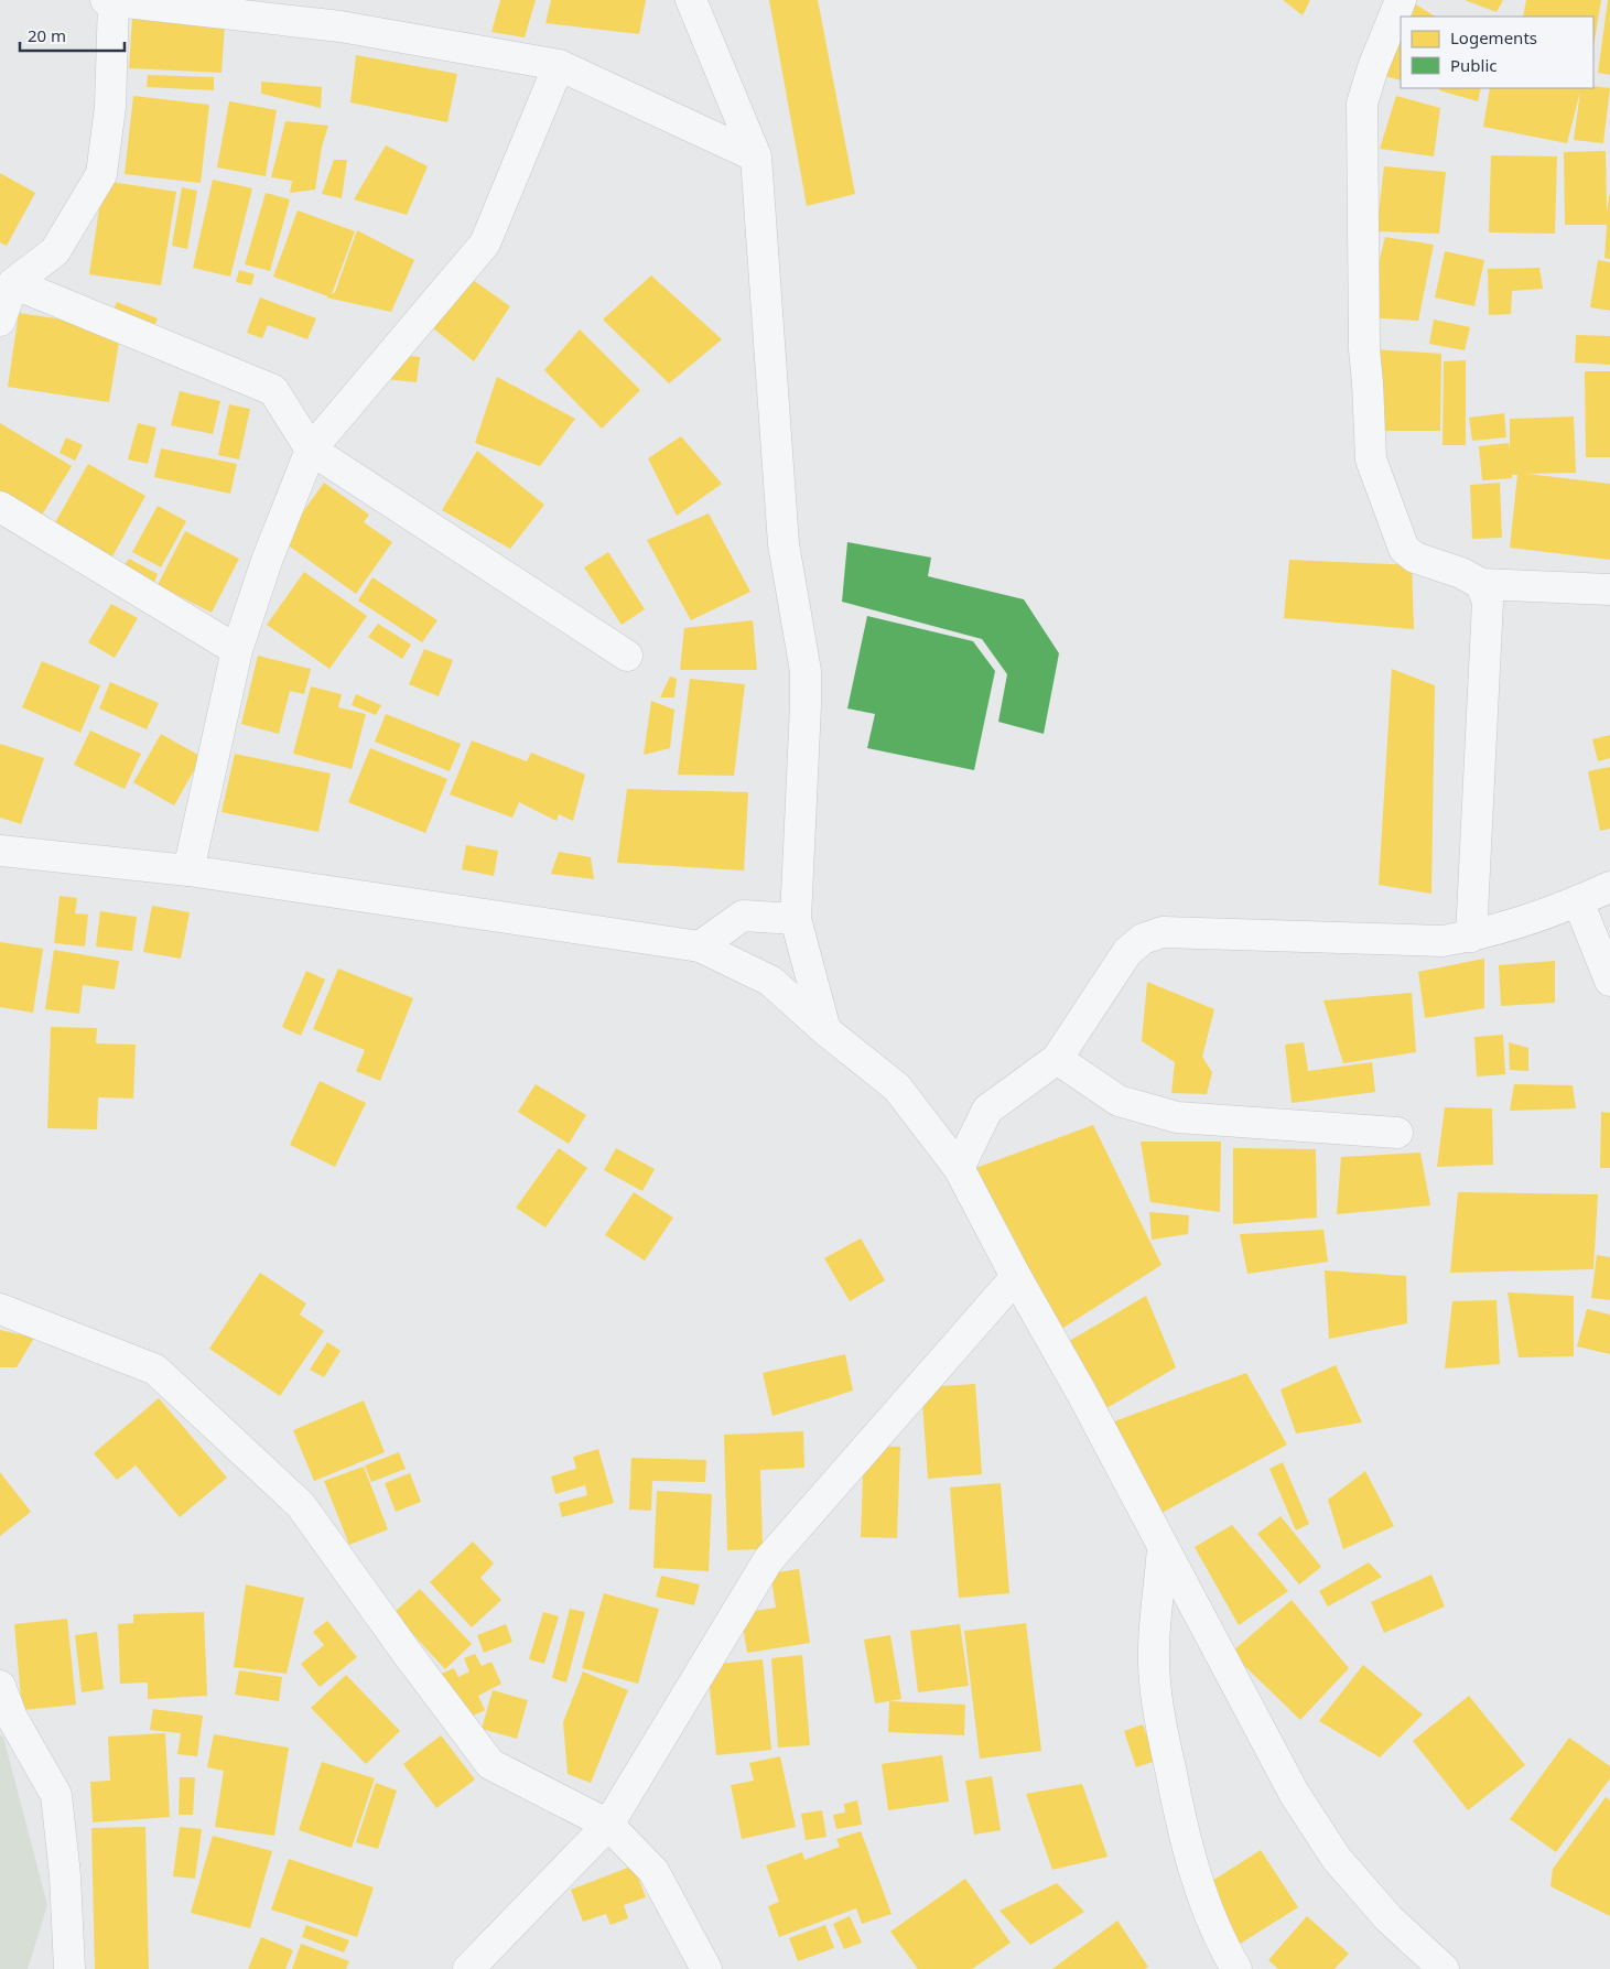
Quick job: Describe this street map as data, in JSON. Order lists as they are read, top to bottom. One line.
{"legend":["Logements","Public"],"scale_bar":"20 m"}
